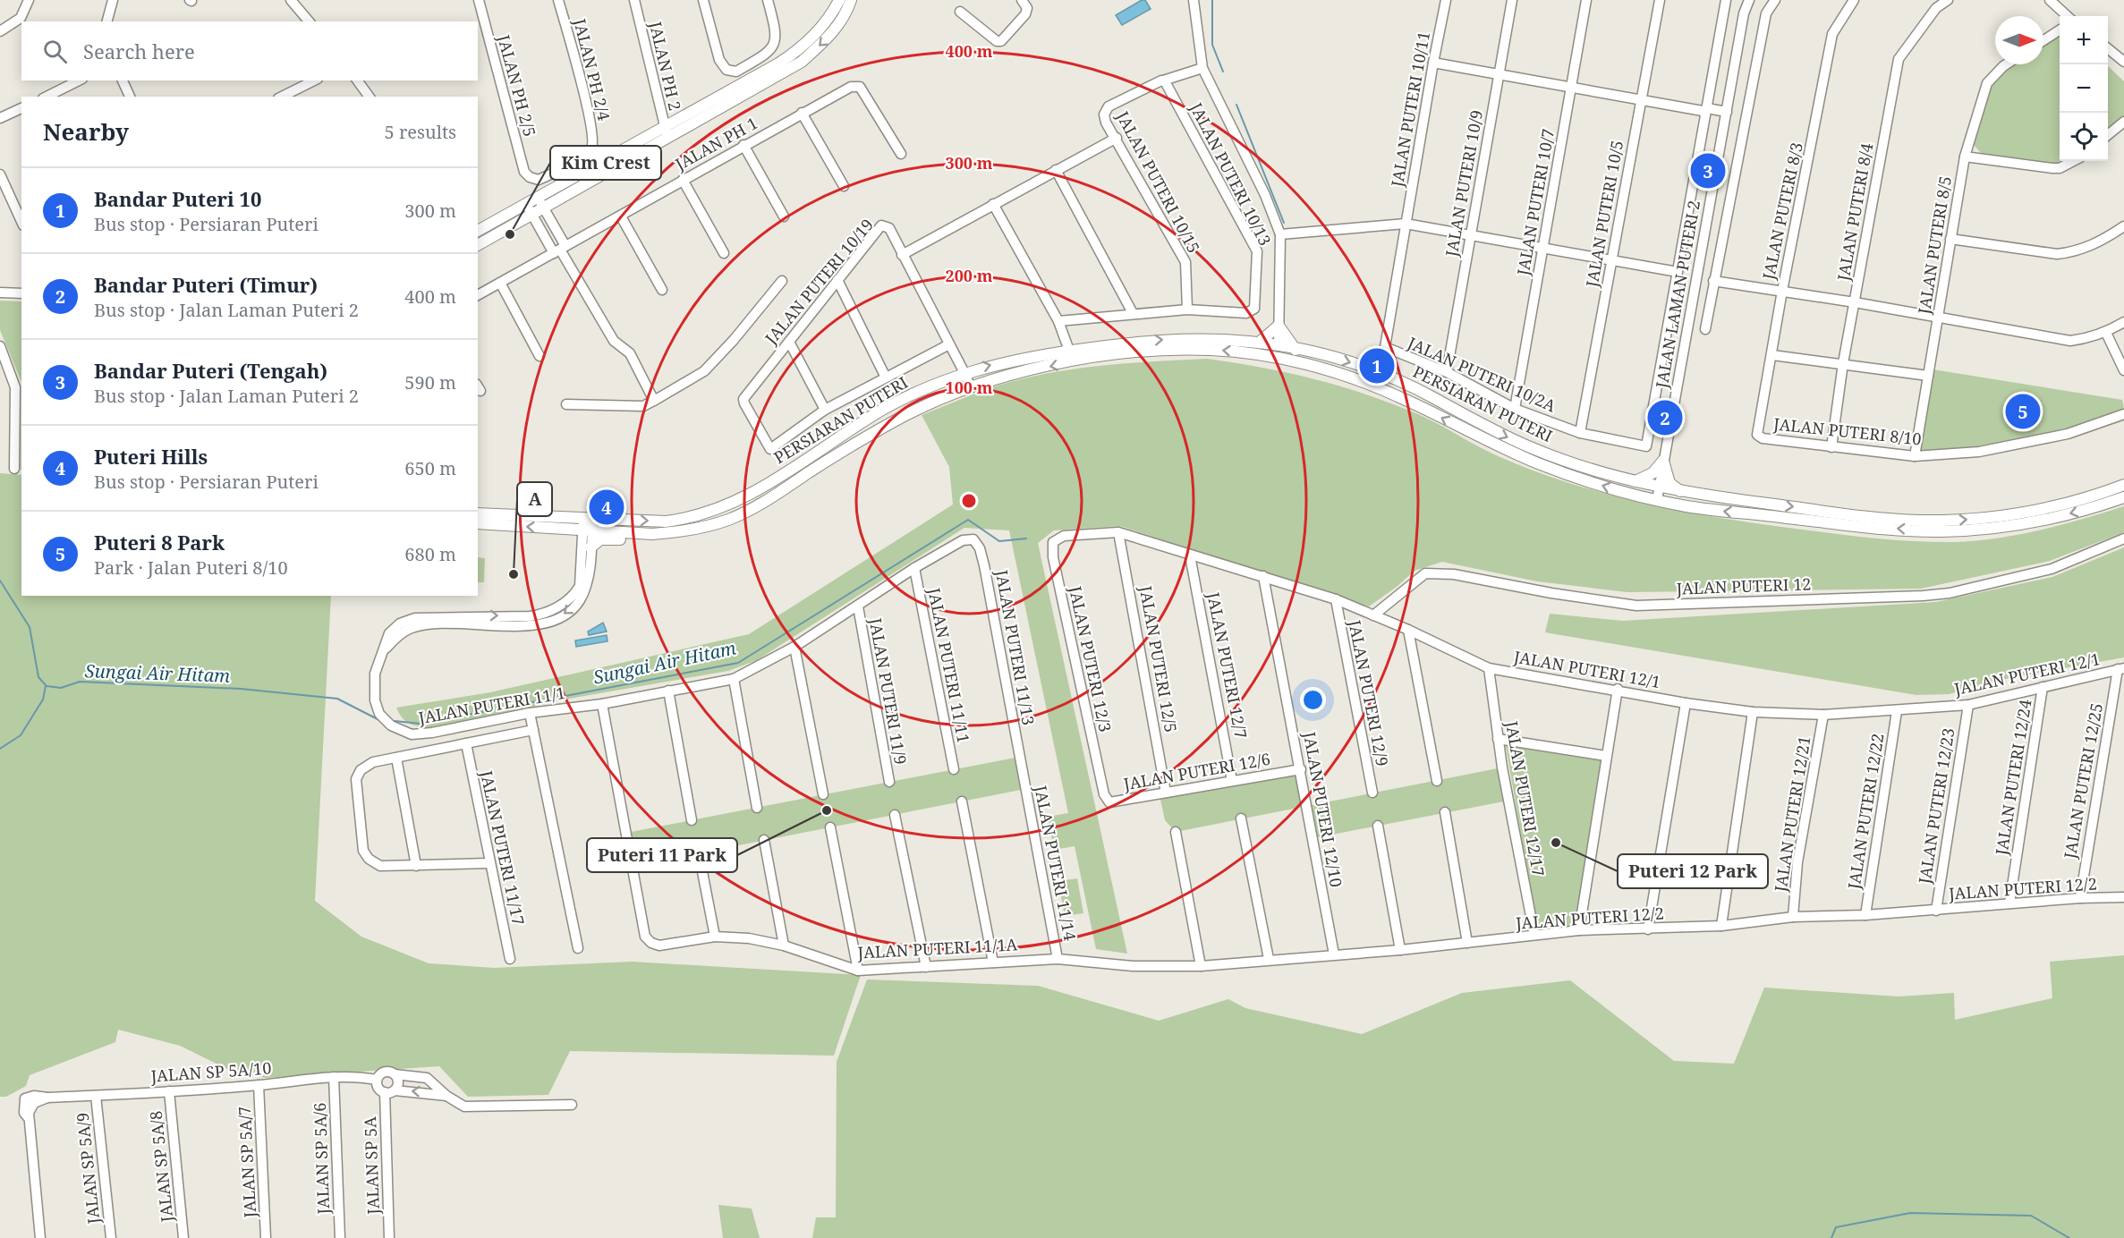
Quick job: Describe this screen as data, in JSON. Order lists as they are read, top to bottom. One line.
{"streets":{"main road":["PERSIARAN PUTERI"],"street":["JALAN PH 2","JALAN PH 2/4","JALAN PH 2/5","JALAN PUTERI 10/11","JALAN PH 1","JALAN PUTERI 10/13","JALAN PUTERI 10/15","JALAN PUTERI 10/9","JALAN PUTERI 10/7","JALAN PUTERI 8/3","JALAN PUTERI 8/4","JALAN PUTERI 10/5","JALAN PUTERI 8/5","JALAN PUTERI 10/19","JALAN LAMAN PUTERI 2","JALAN PUTERI 10/2A","JALAN PUTERI 8/10","JALAN PUTERI 12","JALAN PUTERI 11/13","JALAN PUTERI 12/3","JALAN PUTERI 12/5","JALAN PUTERI 11/11","JALAN PUTERI 12/7","JALAN PUTERI 12/1","JALAN PUTERI 11/9","JALAN PUTERI 12/9","JALAN PUTERI 11/1","JALAN PUTERI 12/6","JALAN PUTERI 12/24","JALAN PUTERI 12/25","JALAN PUTERI 12/17","JALAN PUTERI 12/23","JALAN PUTERI 12/10","JALAN PUTERI 12/22","JALAN PUTERI 12/21","JALAN PUTERI 11/17","JALAN PUTERI 11/14","JALAN PUTERI 12/2","JALAN PUTERI 11/1A","JALAN SP 5A/10","JALAN SP 5A/6","JALAN SP 5A/7","JALAN SP 5A","JALAN SP 5A/8","JALAN SP 5A/9"]},"crossings":[["JALAN PH 2/4","JALAN PH 2/5"],["JALAN PUTERI 10/11","JALAN PUTERI 10/2A"],["JALAN PUTERI 10/13","JALAN PUTERI 10/15"],["JALAN PUTERI 10/9","JALAN PUTERI 10/2A"],["JALAN PUTERI 10/7","JALAN PUTERI 10/2A"],["JALAN PUTERI 8/3","JALAN PUTERI 8/10"],["JALAN PUTERI 8/4","JALAN PUTERI 8/10"],["JALAN PUTERI 10/5","JALAN PUTERI 10/2A"],["JALAN PUTERI 8/5","JALAN PUTERI 8/10"],["JALAN PUTERI 10/19","PERSIARAN PUTERI"],["JALAN LAMAN PUTERI 2","PERSIARAN PUTERI"],["PERSIARAN PUTERI","JALAN PUTERI 11/1"],["JALAN PUTERI 12","JALAN PUTERI 12/1"],["JALAN PUTERI 11/13","JALAN PUTERI 11/1"],["JALAN PUTERI 11/13","JALAN PUTERI 11/14"],["JALAN PUTERI 12/3","JALAN PUTERI 12/1"],["JALAN PUTERI 12/3","JALAN PUTERI 12/6"],["JALAN PUTERI 12/5","JALAN PUTERI 12/1"],["JALAN PUTERI 12/5","JALAN PUTERI 12/6"],["JALAN PUTERI 11/11","JALAN PUTERI 11/1"],["JALAN PUTERI 12/7","JALAN PUTERI 12/1"],["JALAN PUTERI 12/7","JALAN PUTERI 12/6"],["JALAN PUTERI 12/1","JALAN PUTERI 12/9"],["JALAN PUTERI 12/1","JALAN PUTERI 12/24"],["JALAN PUTERI 12/1","JALAN PUTERI 12/25"],["JALAN PUTERI 12/1","JALAN PUTERI 12/17"],["JALAN PUTERI 12/1","JALAN PUTERI 12/23"],["JALAN PUTERI 12/1","JALAN PUTERI 12/10"],["JALAN PUTERI 12/1","JALAN PUTERI 12/22"],["JALAN PUTERI 12/1","JALAN PUTERI 12/21"],["JALAN PUTERI 11/9","JALAN PUTERI 11/1"],["JALAN PUTERI 11/1","JALAN PUTERI 11/1A"],["JALAN PUTERI 12/6","JALAN PUTERI 12/10"],["JALAN PUTERI 12/24","JALAN PUTERI 12/2"],["JALAN PUTERI 12/25","JALAN PUTERI 12/2"],["JALAN PUTERI 12/17","JALAN PUTERI 12/2"],["JALAN PUTERI 12/23","JALAN PUTERI 12/2"],["JALAN PUTERI 12/10","JALAN PUTERI 12/2"],["JALAN PUTERI 12/22","JALAN PUTERI 12/2"],["JALAN PUTERI 12/21","JALAN PUTERI 12/2"],["JALAN PUTERI 11/14","JALAN PUTERI 12/2"],["JALAN PUTERI 11/14","JALAN PUTERI 11/1A"],["JALAN PUTERI 12/2","JALAN PUTERI 11/1A"],["JALAN SP 5A/10","JALAN SP 5A/6"],["JALAN SP 5A/10","JALAN SP 5A/7"],["JALAN SP 5A/10","JALAN SP 5A"],["JALAN SP 5A/10","JALAN SP 5A/8"],["JALAN SP 5A/10","JALAN SP 5A/9"]],"water":["Sungai Air Hitam"],"places":["Kim Crest","A","Puteri 11 Park","Puteri 12 Park"],"north":"right","page":{"map_buttons":["+","−"],"search":"Search here","heading":["Nearby","5 results"],"pins":["3","1","5","2","4"],"list":[{"mark":"1","name":"Bandar Puteri 10","note":"Bus stop · Persiaran Puteri","value":"300 m"},{"mark":"2","name":"Bandar Puteri (Timur)","note":"Bus stop · Jalan Laman Puteri 2","value":"400 m"},{"mark":"3","name":"Bandar Puteri (Tengah)","note":"Bus stop · Jalan Laman Puteri 2","value":"590 m"},{"mark":"4","name":"Puteri Hills","note":"Bus stop · Persiaran Puteri","value":"650 m"},{"mark":"5","name":"Puteri 8 Park","note":"Park · Jalan Puteri 8/10","value":"680 m"}]},"rings":["400 m","300 m","200 m","100 m"]}
